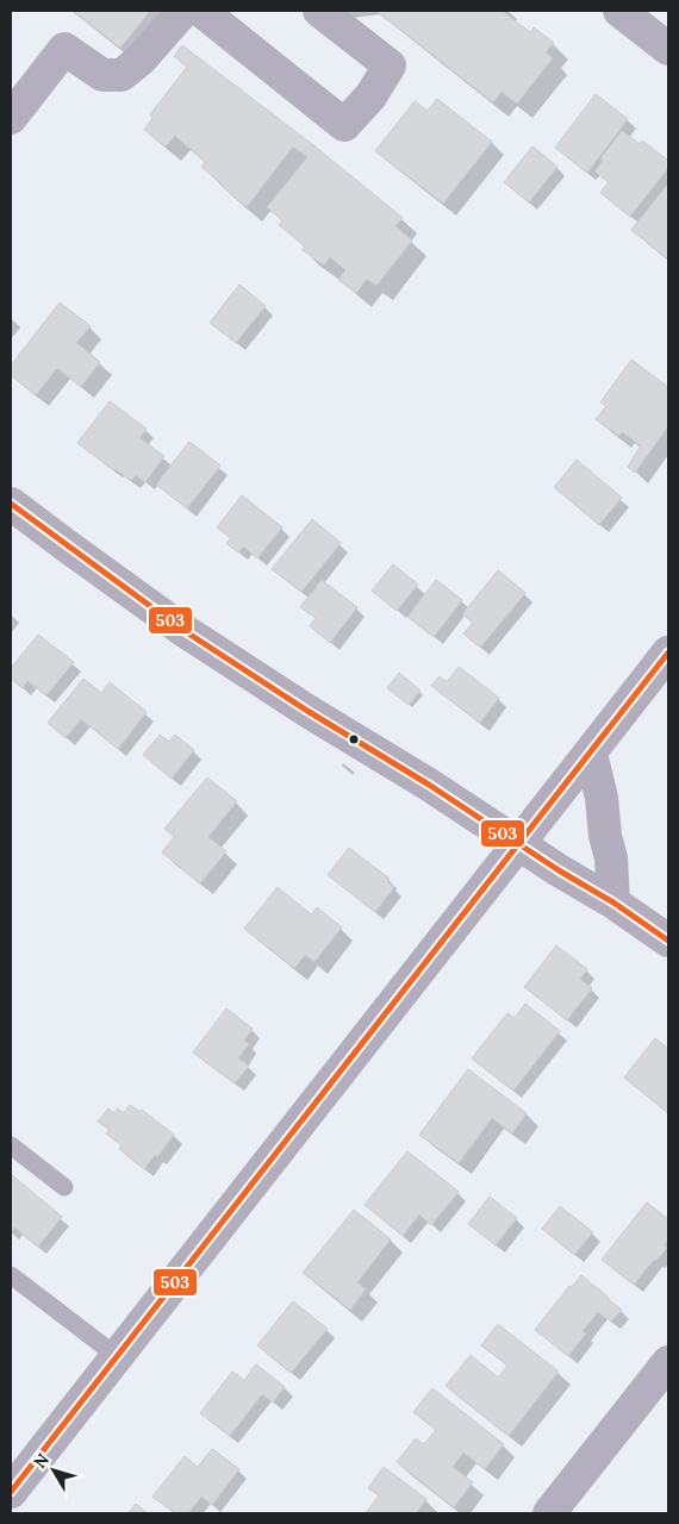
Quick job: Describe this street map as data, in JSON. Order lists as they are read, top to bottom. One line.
{"lines":["transit line 503"],"north":"top left"}
